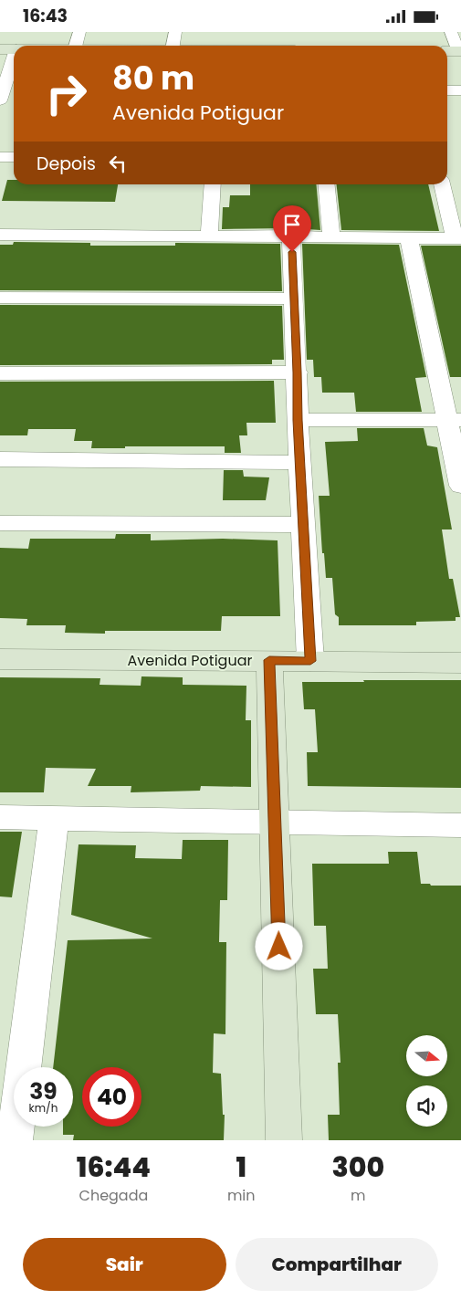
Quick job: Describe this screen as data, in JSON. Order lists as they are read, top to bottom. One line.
{"streets":{"street":["Avenida Potiguar"]},"north":"right","page":{"status":"16:43","turn":["80 m","Avenida Potiguar"],"then":"Depois","speed":"39 km/h","limit":"40","eta":["16:44","Chegada","1","min","300","m"],"buttons":["Sair","Compartilhar"]}}
